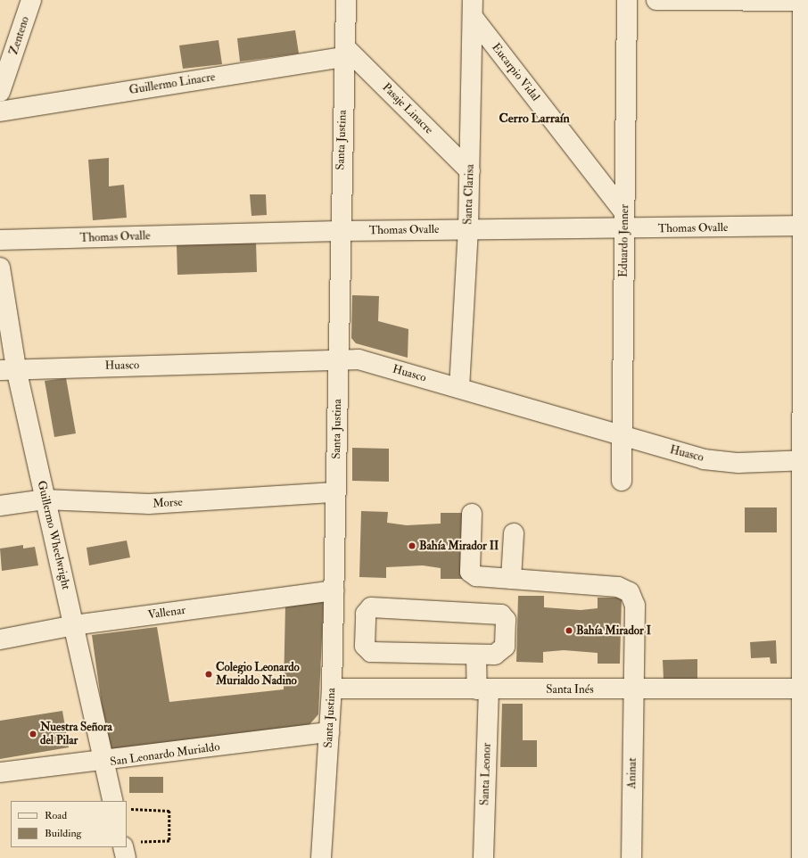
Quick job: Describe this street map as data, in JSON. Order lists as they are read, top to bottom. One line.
{"streets":{"street":["Zenteno","Eucarpio Vidal","Guillermo Linacre","Pasaje Linacre","Santa Justina","Santa Clarisa","Thomas Ovalle","Eduardo Jenner","Huasco","Morse","Guillermo Wheelwright","Vallenar","Santa Inés","San Leonardo Murialdo","Aninat","Santa Leonor"]},"crossings":[["Eucarpio Vidal","Santa Clarisa"],["Eucarpio Vidal","Thomas Ovalle"],["Eucarpio Vidal","Eduardo Jenner"],["Guillermo Linacre","Pasaje Linacre"],["Guillermo Linacre","Santa Justina"],["Pasaje Linacre","Santa Justina"],["Pasaje Linacre","Santa Clarisa"],["Santa Justina","Thomas Ovalle"],["Santa Justina","Huasco"],["Santa Justina","Morse"],["Santa Justina","Vallenar"],["Santa Justina","Santa Inés"],["Santa Justina","San Leonardo Murialdo"],["Santa Clarisa","Thomas Ovalle"],["Santa Clarisa","Huasco"],["Thomas Ovalle","Eduardo Jenner"],["Eduardo Jenner","Huasco"],["Huasco","Guillermo Wheelwright"],["Morse","Guillermo Wheelwright"],["Guillermo Wheelwright","Vallenar"],["Guillermo Wheelwright","San Leonardo Murialdo"],["Santa Inés","Aninat"],["Santa Inés","Santa Leonor"]],"districts":["Cerro Larraín"],"places":["Bahía Mirador II","Bahía Mirador I","Colegio Leonardo Murialdo Nadino","Nuestra Señora del Pilar"],"legend":["Road","Building"]}
